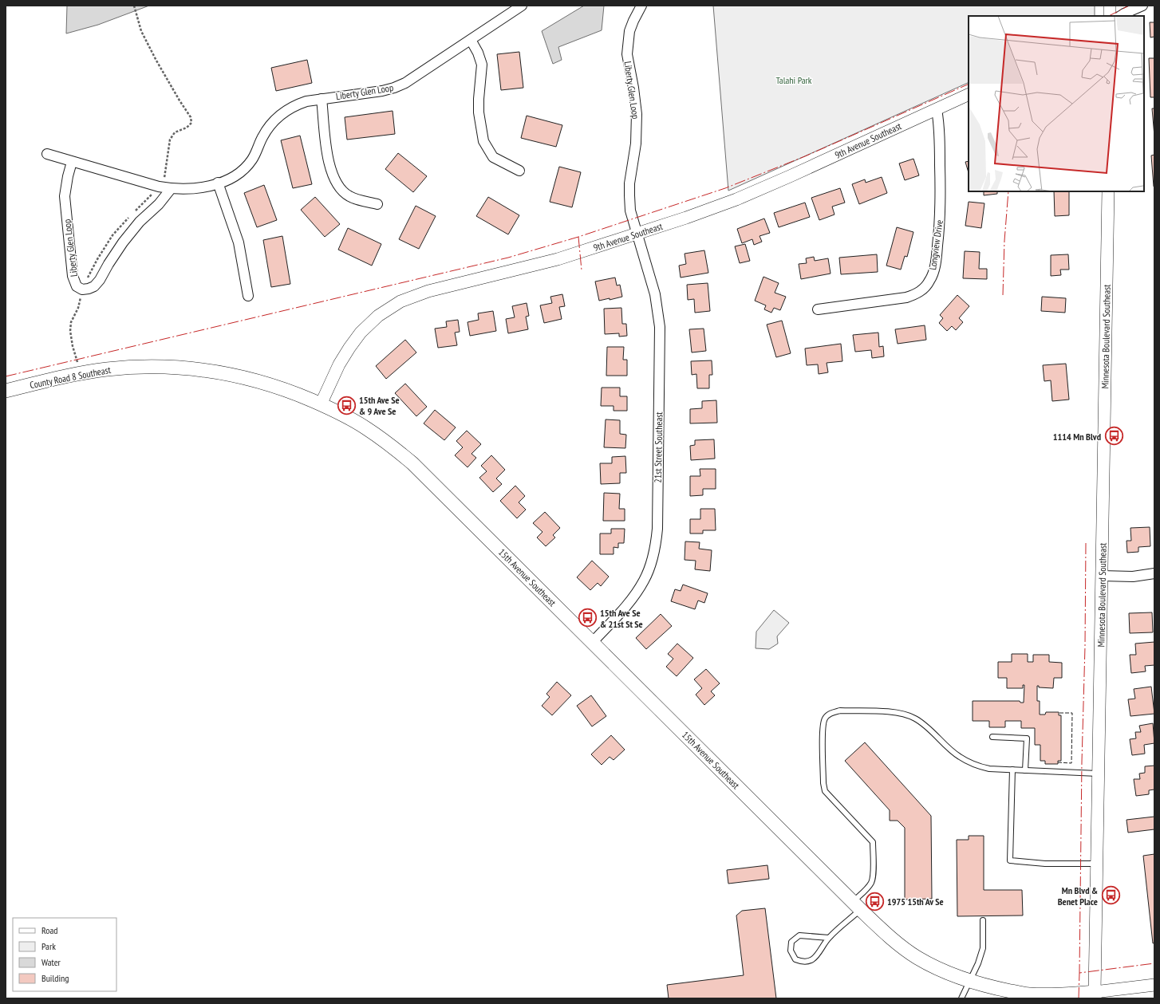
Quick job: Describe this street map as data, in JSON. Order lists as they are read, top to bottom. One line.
{"streets":{"main road":["County Road 8 Southeast","15th Avenue Southeast"],"street":["Liberty Glen Loop","9th Avenue Southeast","Longview Drive","Minnesota Boulevard Southeast","21st Street Southeast"]},"crossings":[["Liberty Glen Loop","9th Avenue Southeast"],["Liberty Glen Loop","21st Street Southeast"],["9th Avenue Southeast","Longview Drive"],["9th Avenue Southeast","County Road 8 Southeast"],["9th Avenue Southeast","21st Street Southeast"],["9th Avenue Southeast","15th Avenue Southeast"],["Minnesota Boulevard Southeast","15th Avenue Southeast"],["County Road 8 Southeast","15th Avenue Southeast"],["21st Street Southeast","15th Avenue Southeast"]],"parks":["Talahi Park"],"places":{"bus stop":["15th Ave Se & 9 Ave Se","1114 Mn Blvd","15th Ave Se & 21st St Se","Mn Blvd & Benet Place","1975 15th Av Se"]},"legend":["Road","Park","Water","Building"]}
